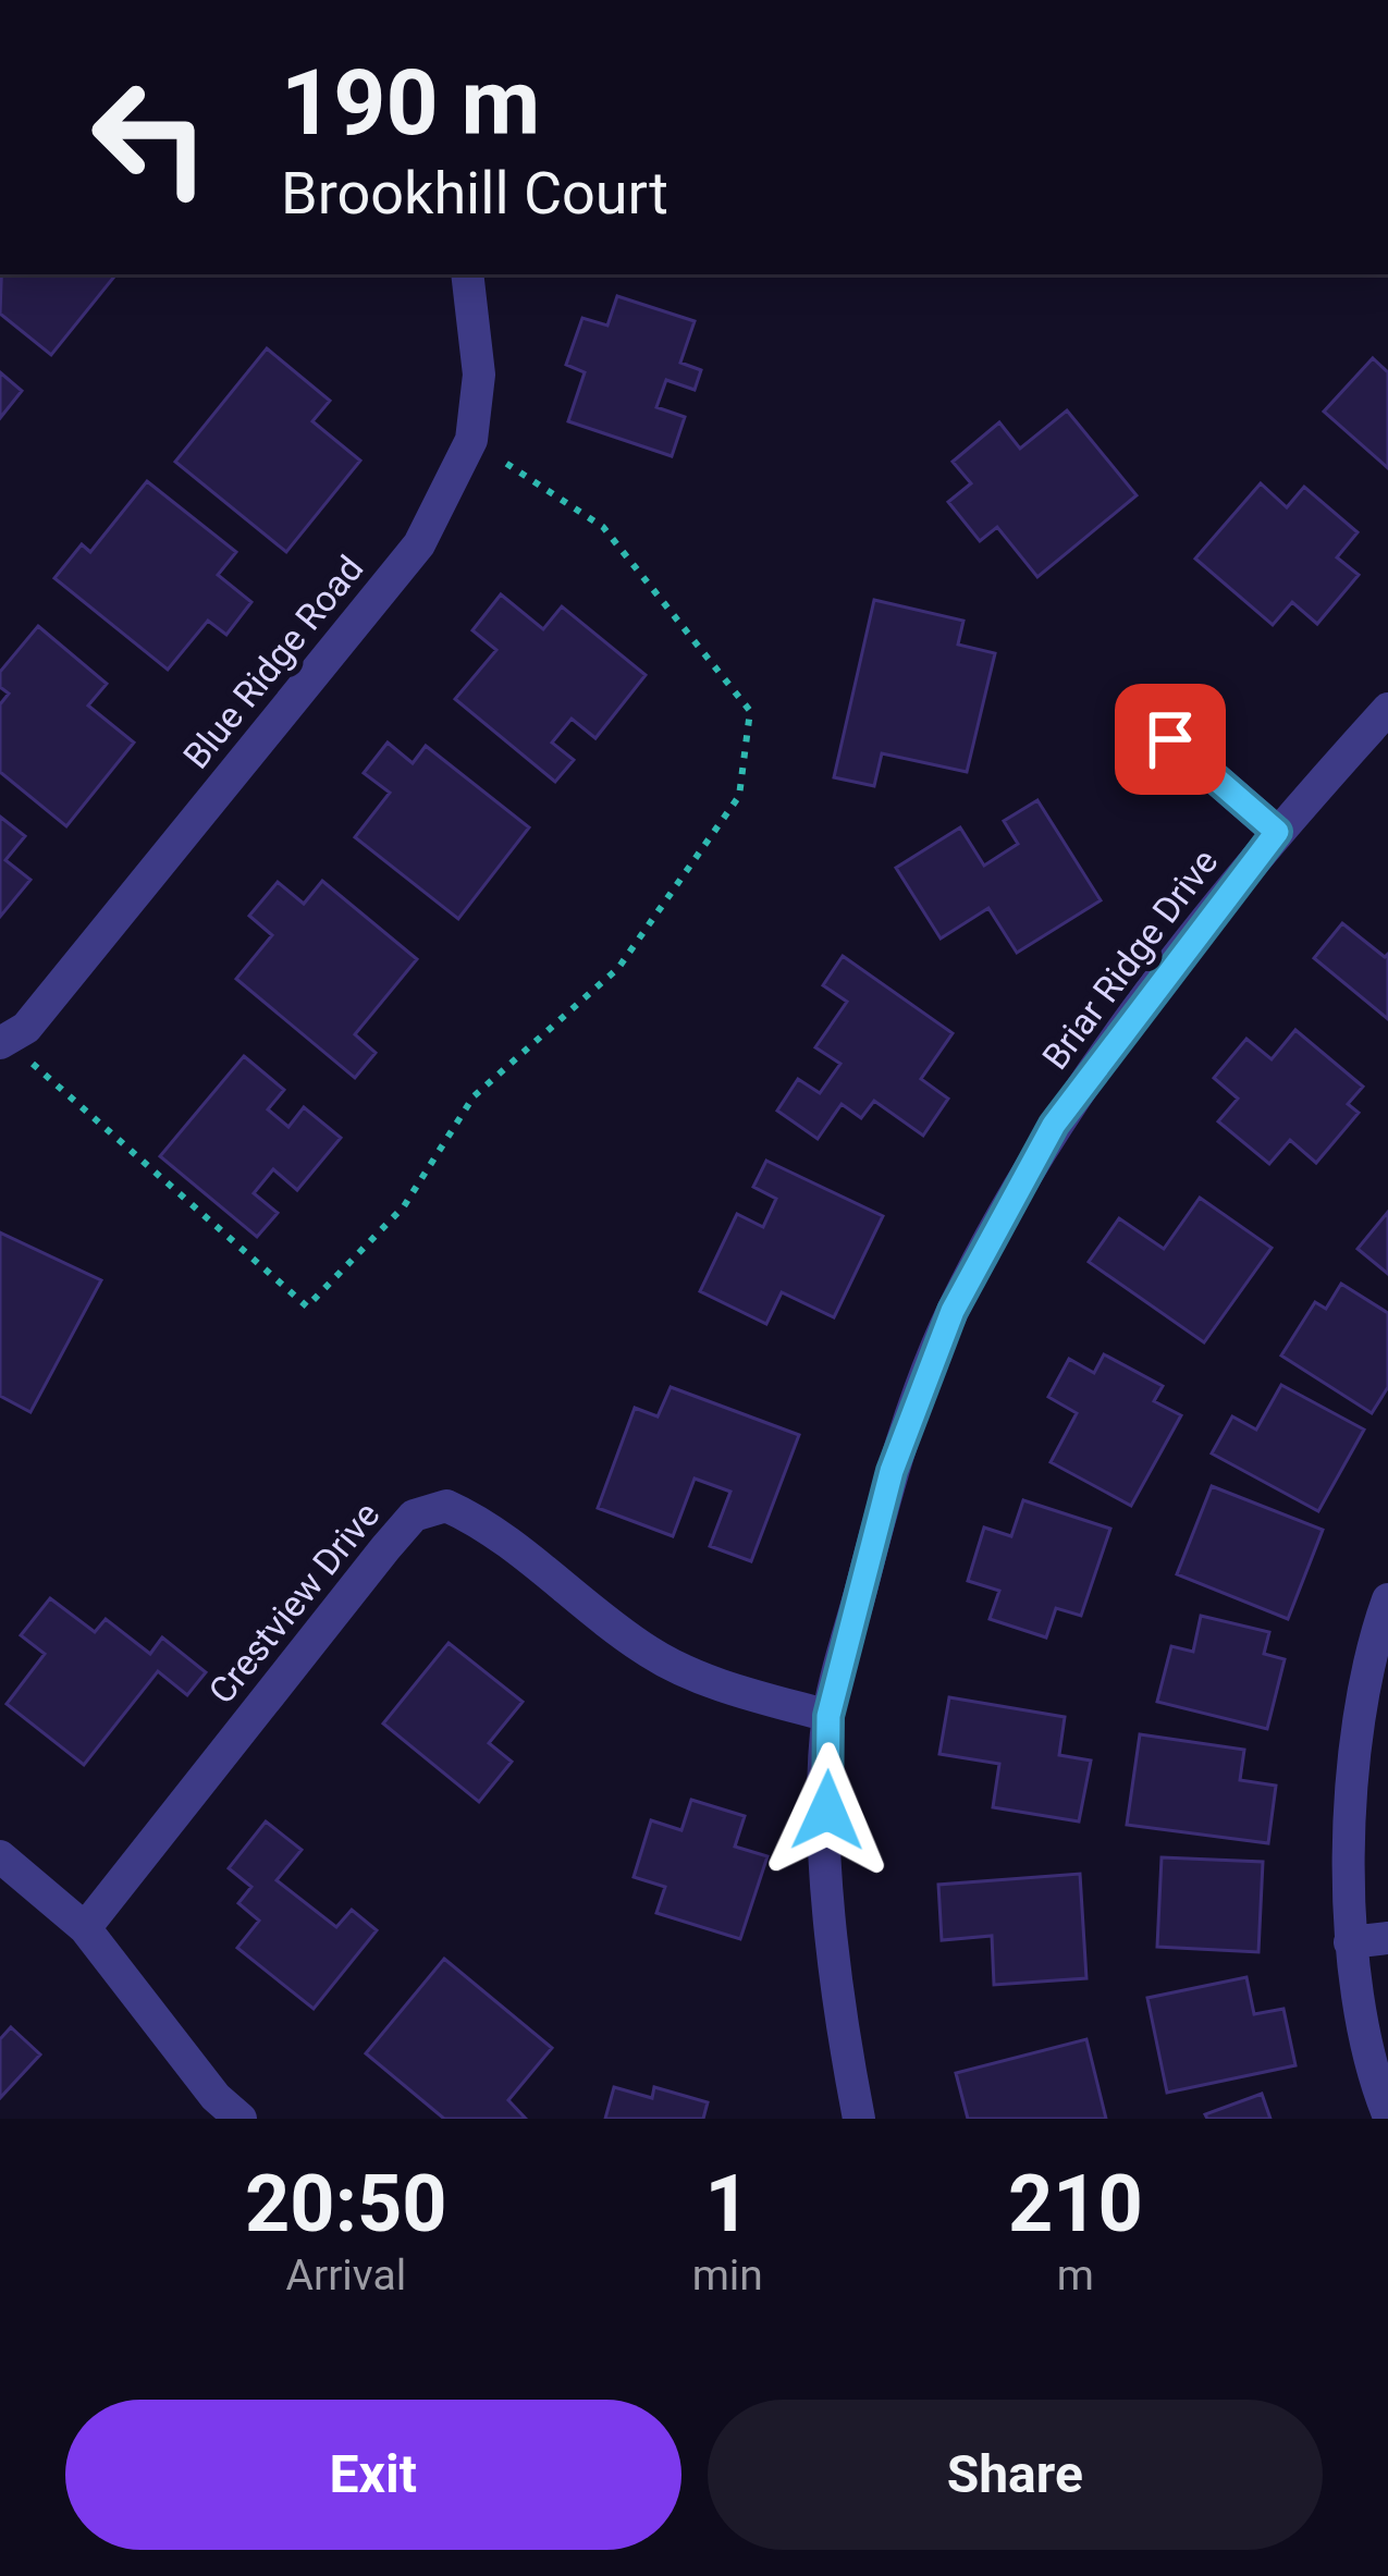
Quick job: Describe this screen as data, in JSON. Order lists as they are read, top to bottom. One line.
{"streets":{"street":["Blue Ridge Road","Briar Ridge Drive","Crestview Drive"]},"crossings":[["Briar Ridge Drive","Crestview Drive"]],"page":{"turn":["190 m","Brookhill Court"],"eta":["20:50","Arrival","1","min","210","m"],"buttons":["Exit","Share"]}}
